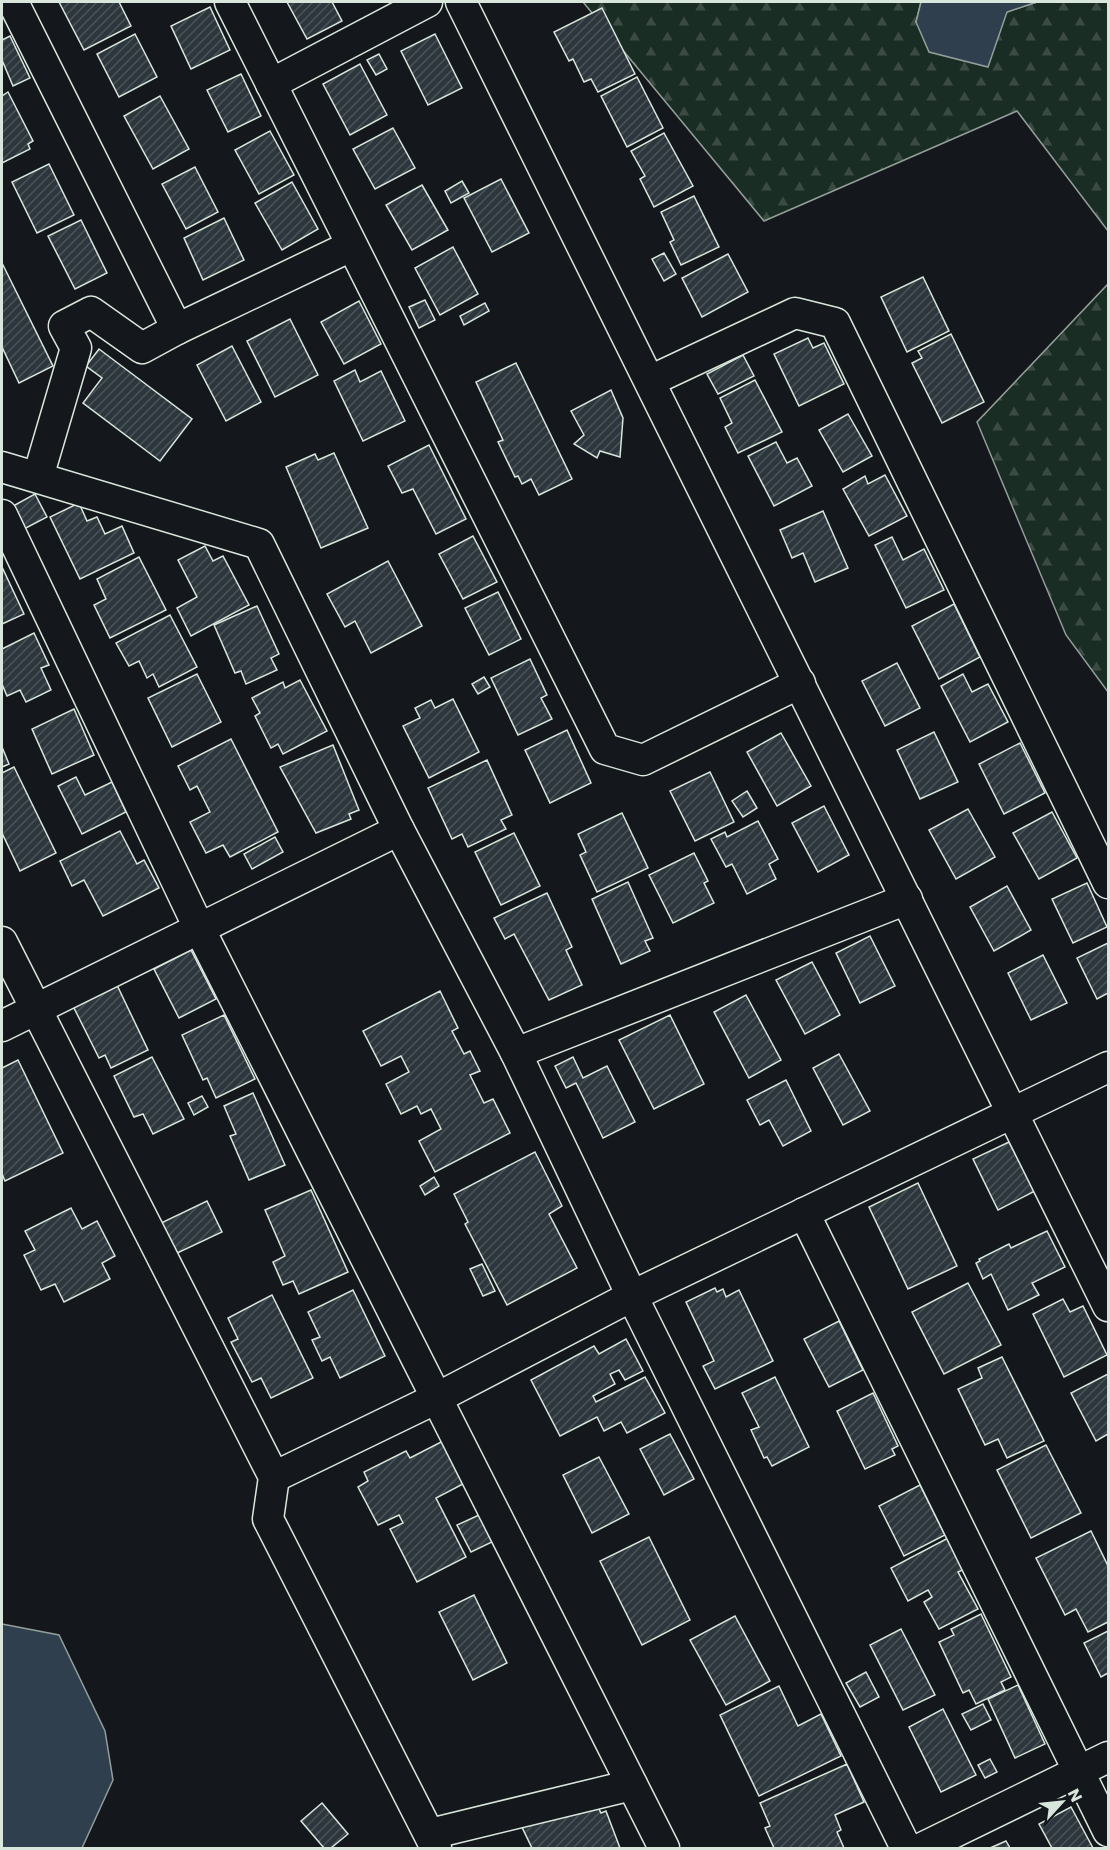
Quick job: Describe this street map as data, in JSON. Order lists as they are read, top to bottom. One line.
{"north":"top right"}
